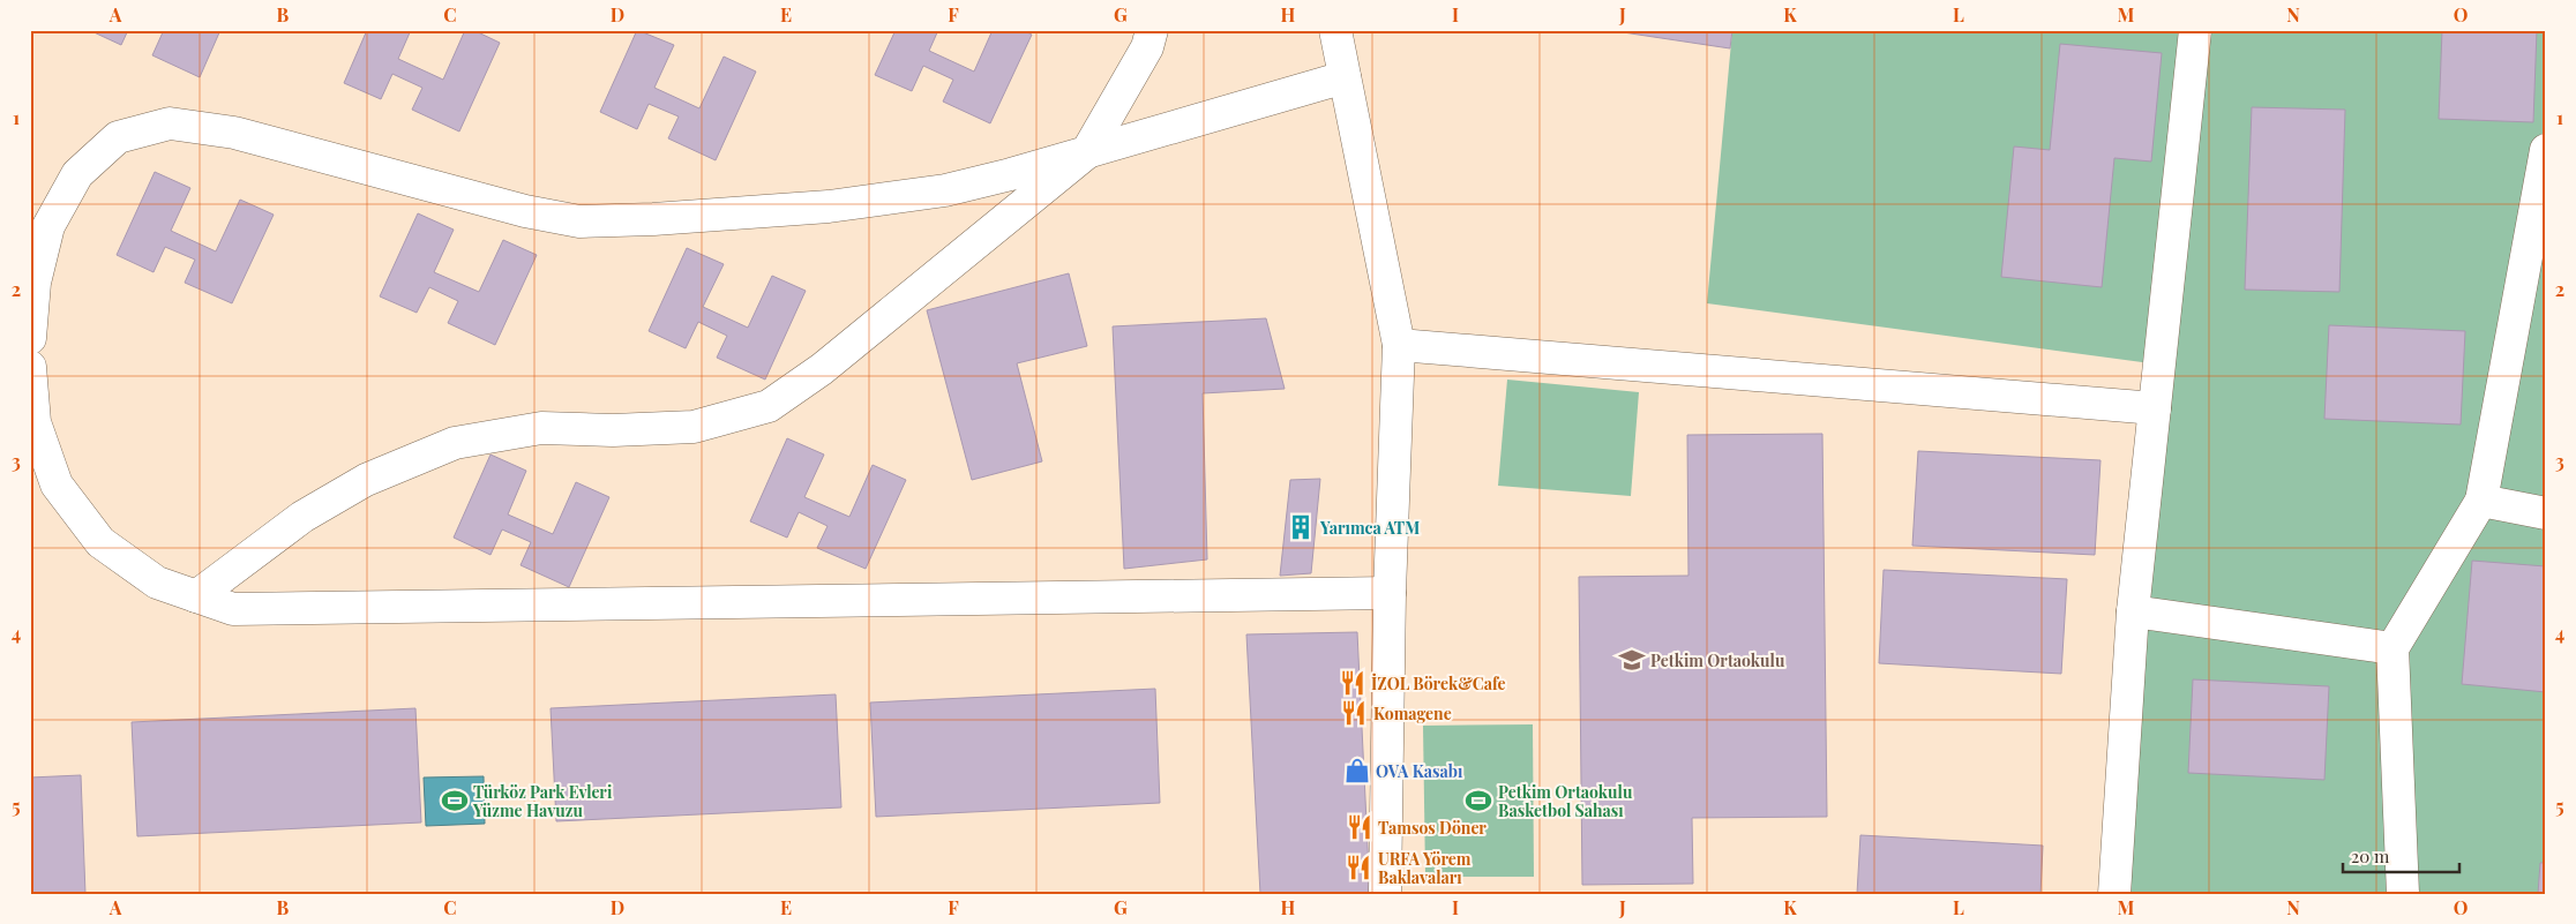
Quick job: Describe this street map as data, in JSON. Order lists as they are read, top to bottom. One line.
{"places":{"building":["Yarımca ATM"],"school or university":["Petkim Ortaokulu"],"restaurant":["İZOL Börek&Cafe","Komagene","Tamsos Döner","URFA Yörem Baklavaları"],"shop":["OVA Kasabı"],"sports":["Türköz Park Evleri Yüzme Havuzu","Petkim Ortaokulu Basketbol Sahası"]},"scale_bar":"20 m","grid":{"columns":["A","B","C","D","E","F","G","H","I","J","K","L","M","N","O"],"rows":["1","2","3","4","5"]}}
